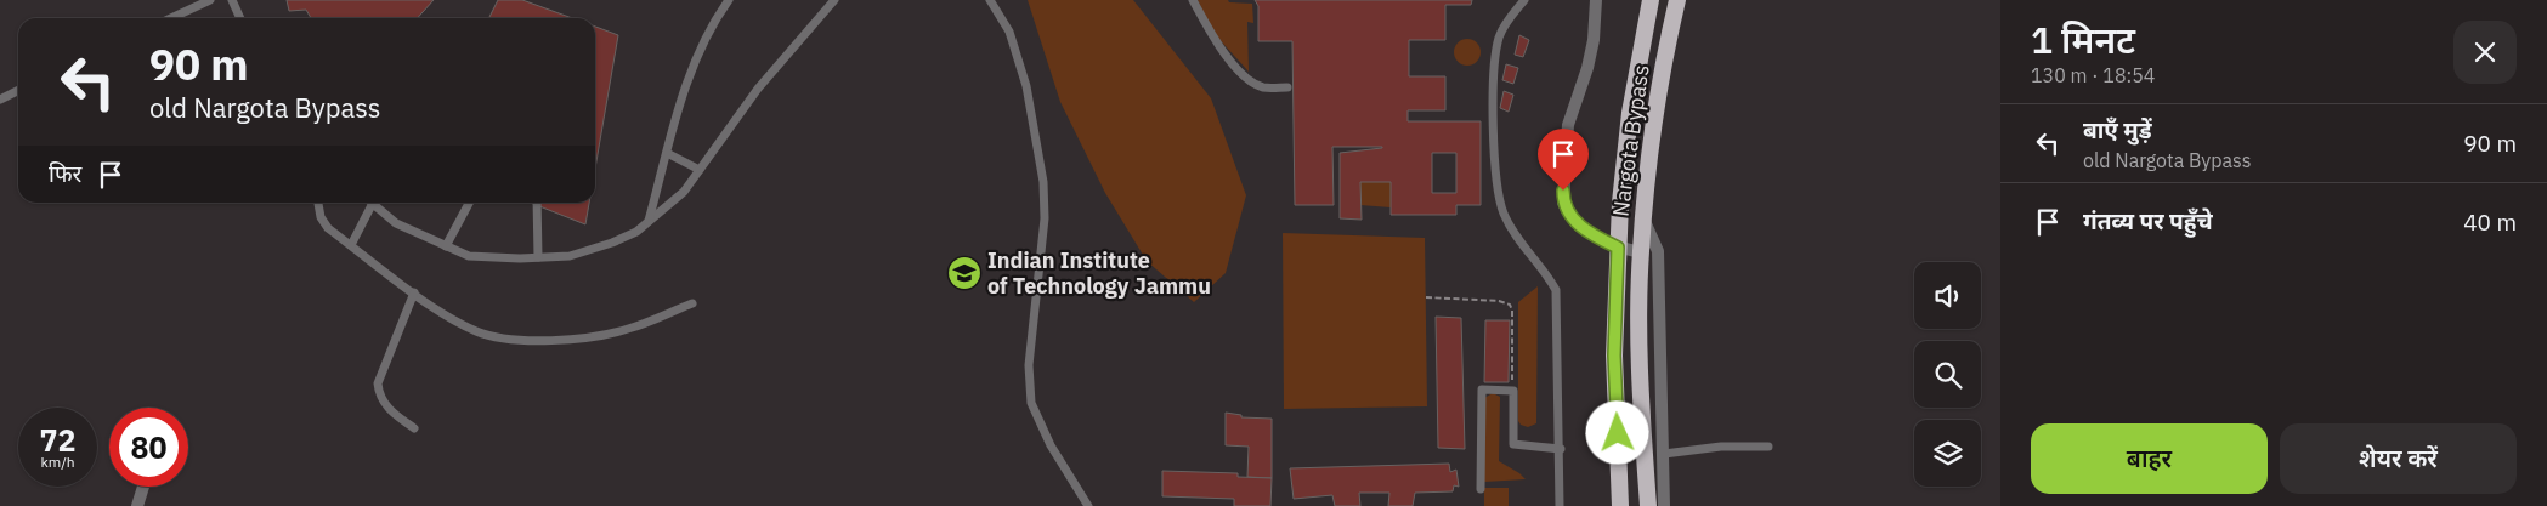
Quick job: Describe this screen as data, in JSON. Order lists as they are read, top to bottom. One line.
{"streets":{"highway":["Nargota Bypass"]},"places":{"school or university":["Indian Institute of Technology Jammu"]},"page":{"heading":["1 मिनट","130 m · 18:54"],"turn":["90 m","old Nargota Bypass"],"list":[{"name":"बाएँ मुड़ें","note":"old Nargota Bypass","value":"90 m"},{"name":"गंतव्य पर पहुँचे","value":"40 m"}],"then":"फिर","speed":"72 km/h","limit":"80","buttons":["बाहर","शेयर करें"]}}
